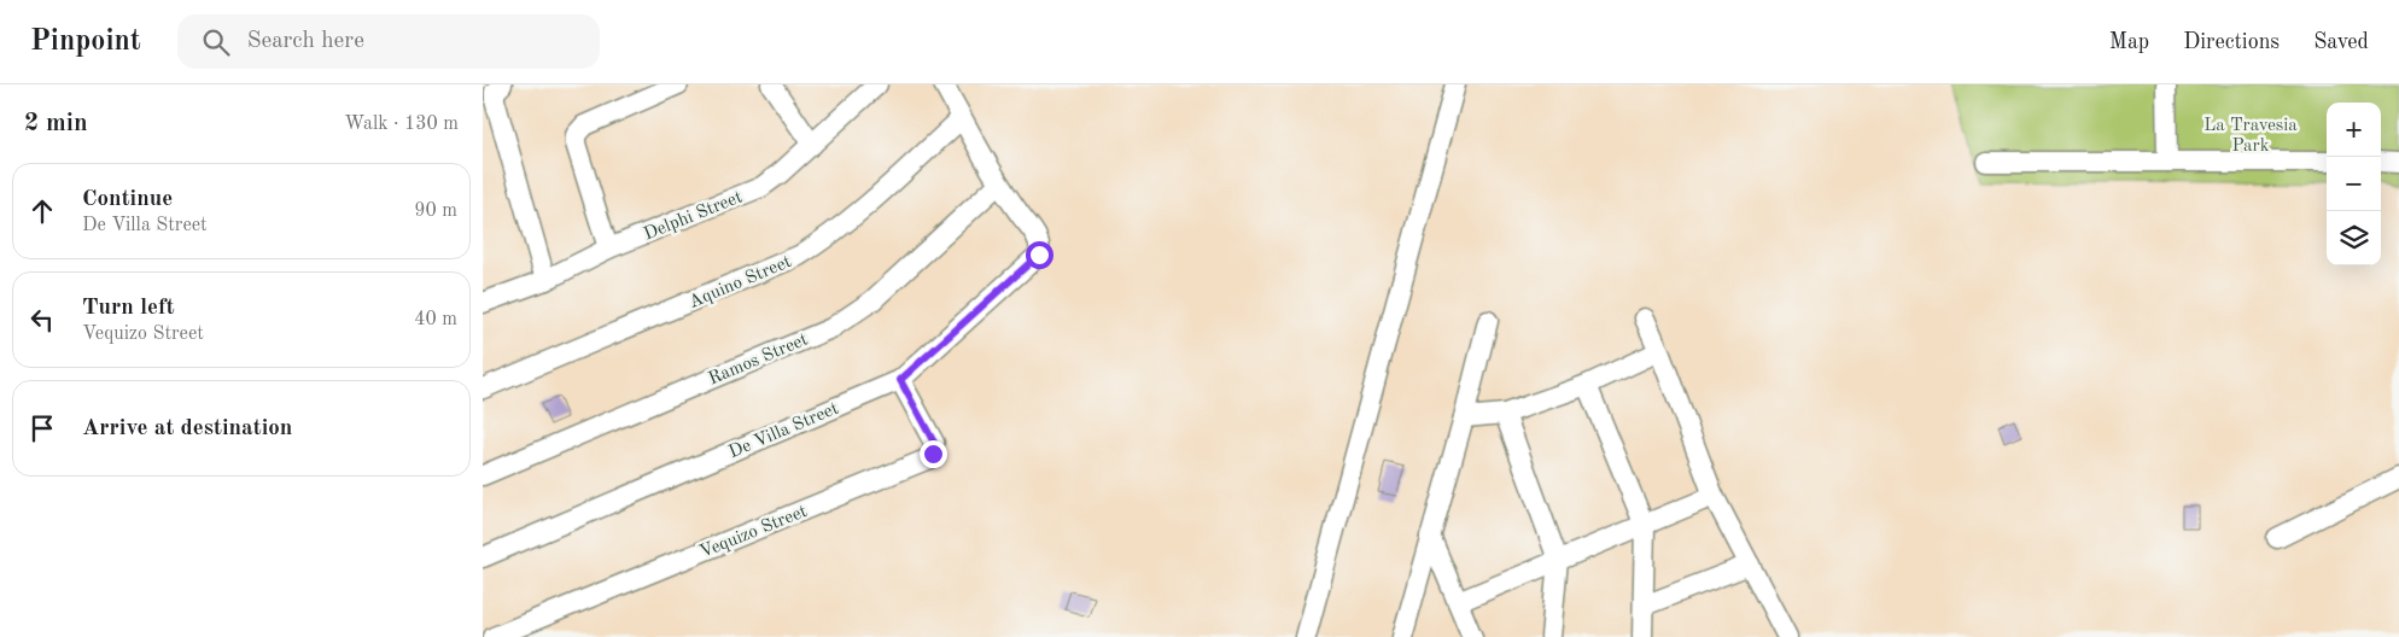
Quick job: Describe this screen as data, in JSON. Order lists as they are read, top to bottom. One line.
{"streets":{"street":["Delphi Street","Aquino Street","Ramos Street","De Villa Street","Vequizo Street"]},"crossings":[["Ramos Street","De Villa Street"],["De Villa Street","Vequizo Street"]],"parks":["La Travesia Park"],"page":{"header":"Pinpoint","search":"Search here","nav":["Map","Directions","Saved"],"heading":["2 min","Walk · 130 m"],"map_buttons":["+","−"],"list":[["Continue","De Villa Street","90 m"],["Turn left","Vequizo Street","40 m"],"Arrive at destination"]}}
